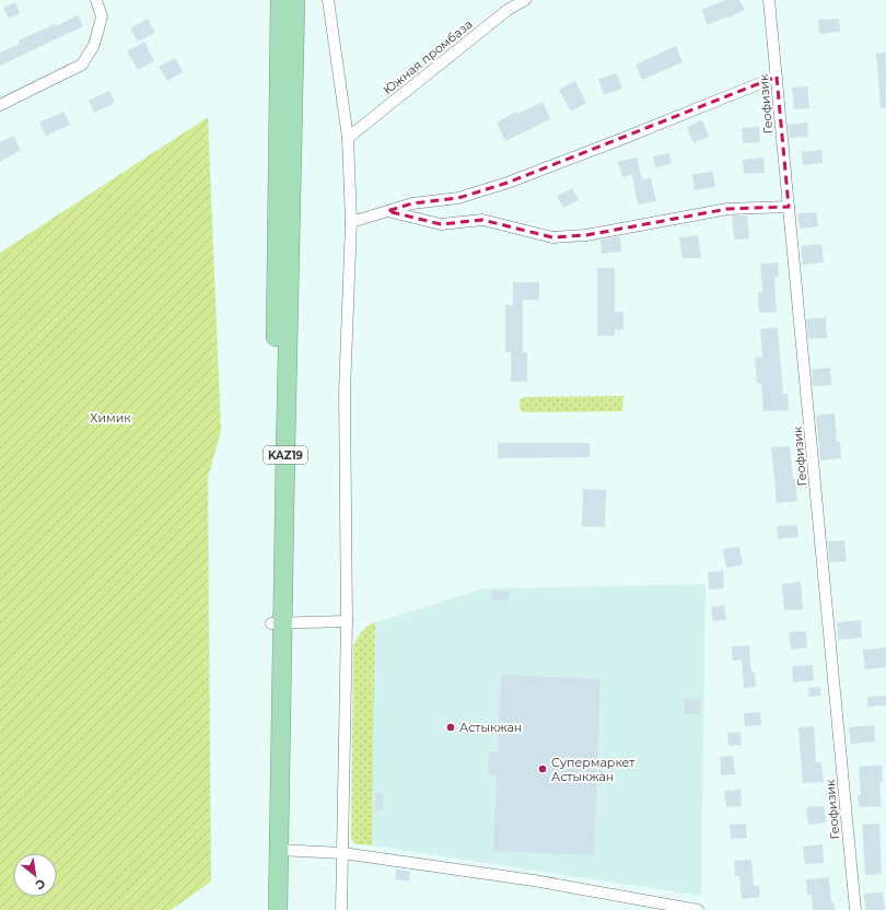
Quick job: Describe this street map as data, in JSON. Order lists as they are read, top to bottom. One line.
{"streets":{"highway":["KAZ19"],"street":["Южная промбаза","Геофизик"]},"parks":["Химик"],"places":["Астыкжан","Супермаркет Астыкжан"],"north":"bottom right"}
